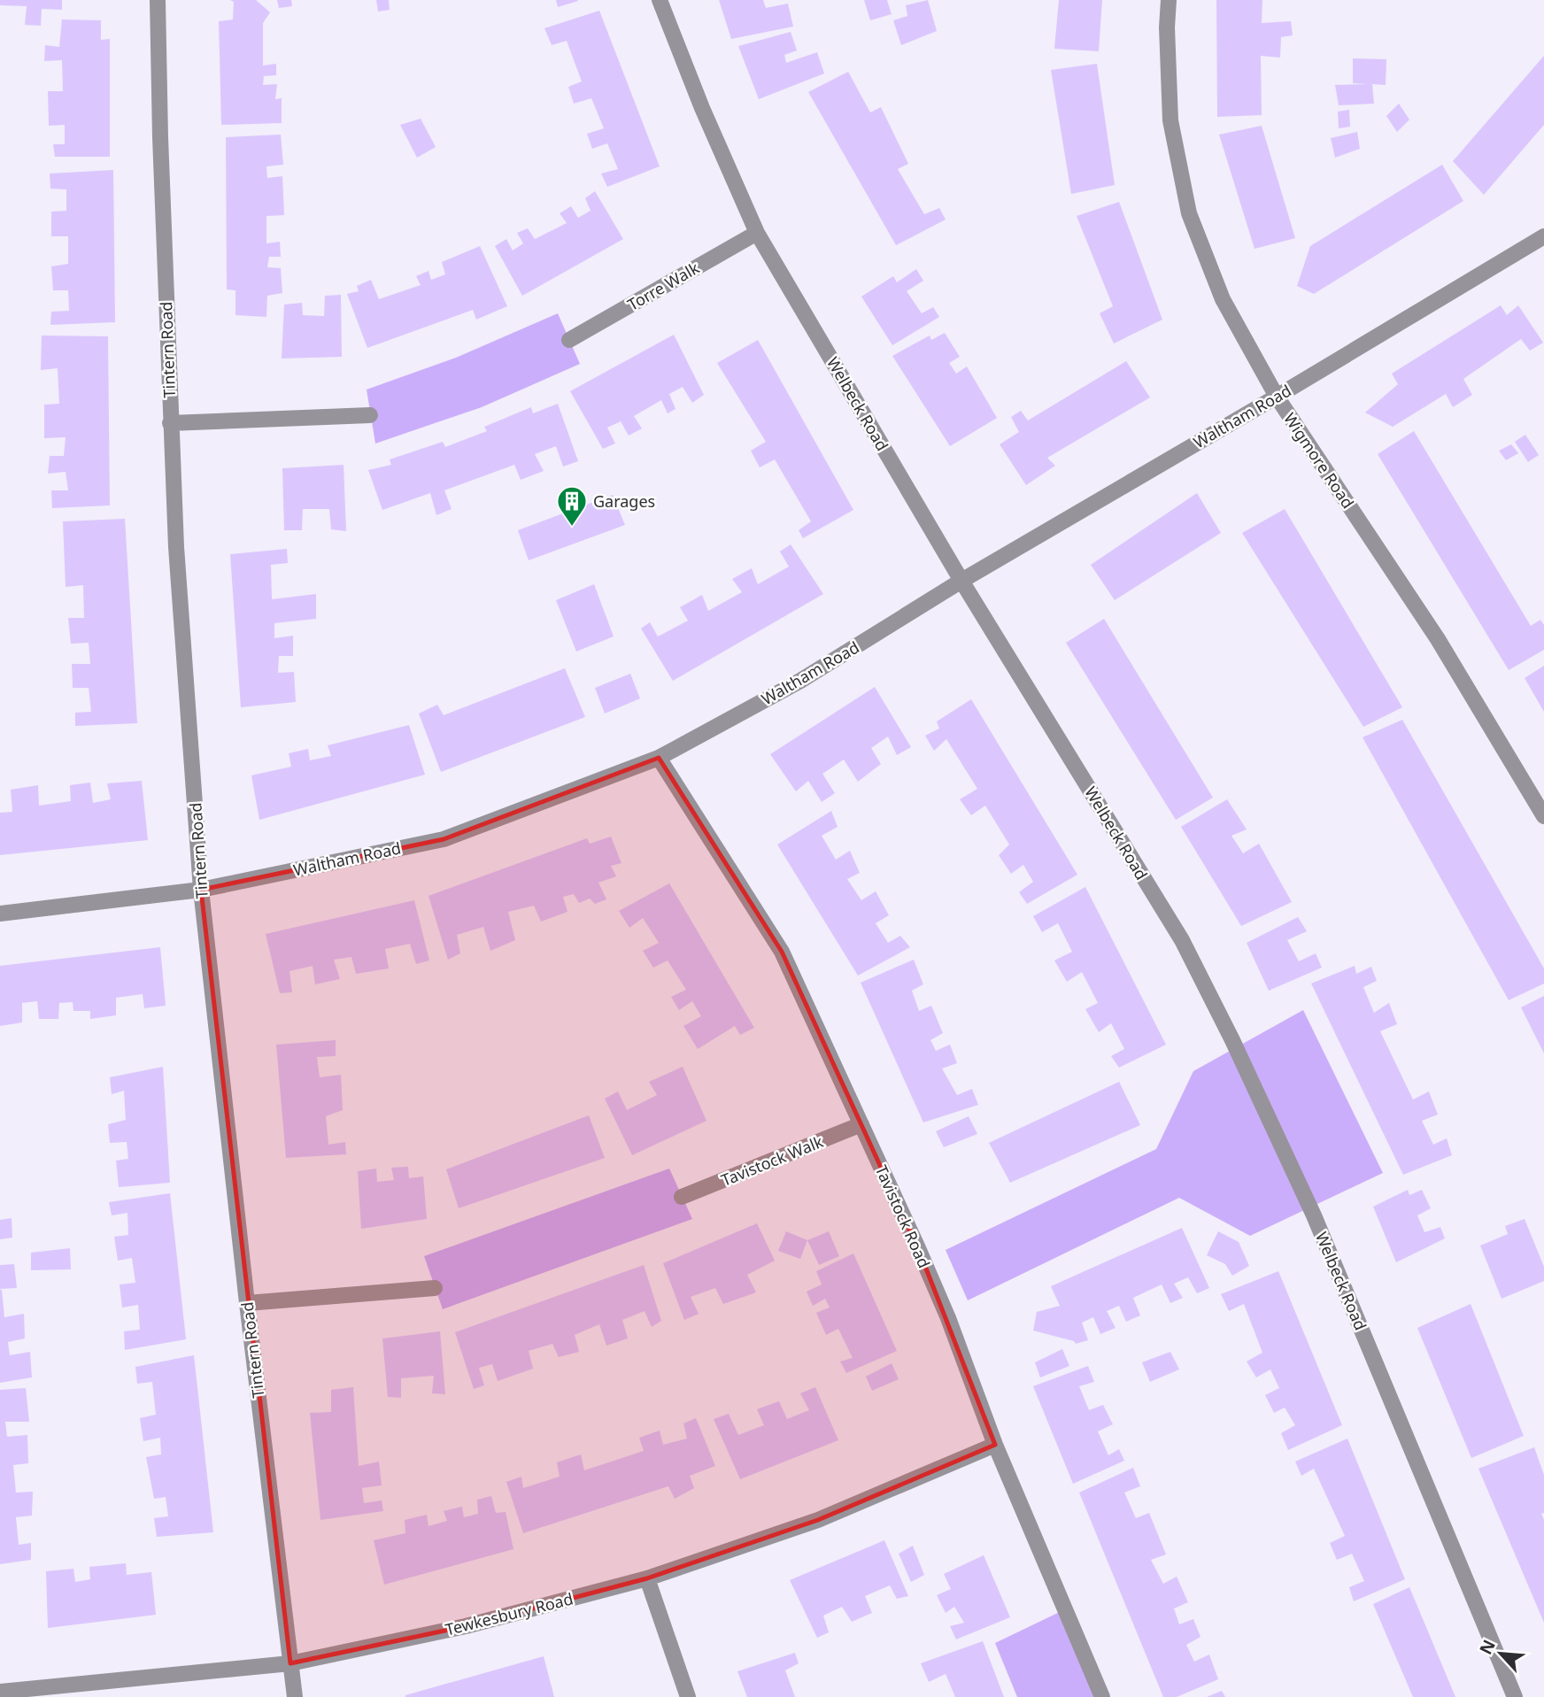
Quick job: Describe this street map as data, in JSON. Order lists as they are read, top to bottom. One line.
{"streets":{"street":["Torre Walk","Tintern Road","Welbeck Road","Waltham Road","Wigmore Road","Tavistock Walk","Tavistock Road","Tewkesbury Road"]},"crossings":[["Torre Walk","Welbeck Road"],["Tintern Road","Waltham Road"],["Tintern Road","Tewkesbury Road"],["Welbeck Road","Waltham Road"],["Waltham Road","Wigmore Road"],["Waltham Road","Tavistock Road"],["Tavistock Walk","Tavistock Road"],["Tavistock Road","Tewkesbury Road"]],"places":{"building":["Garages"]},"north":"top left"}
